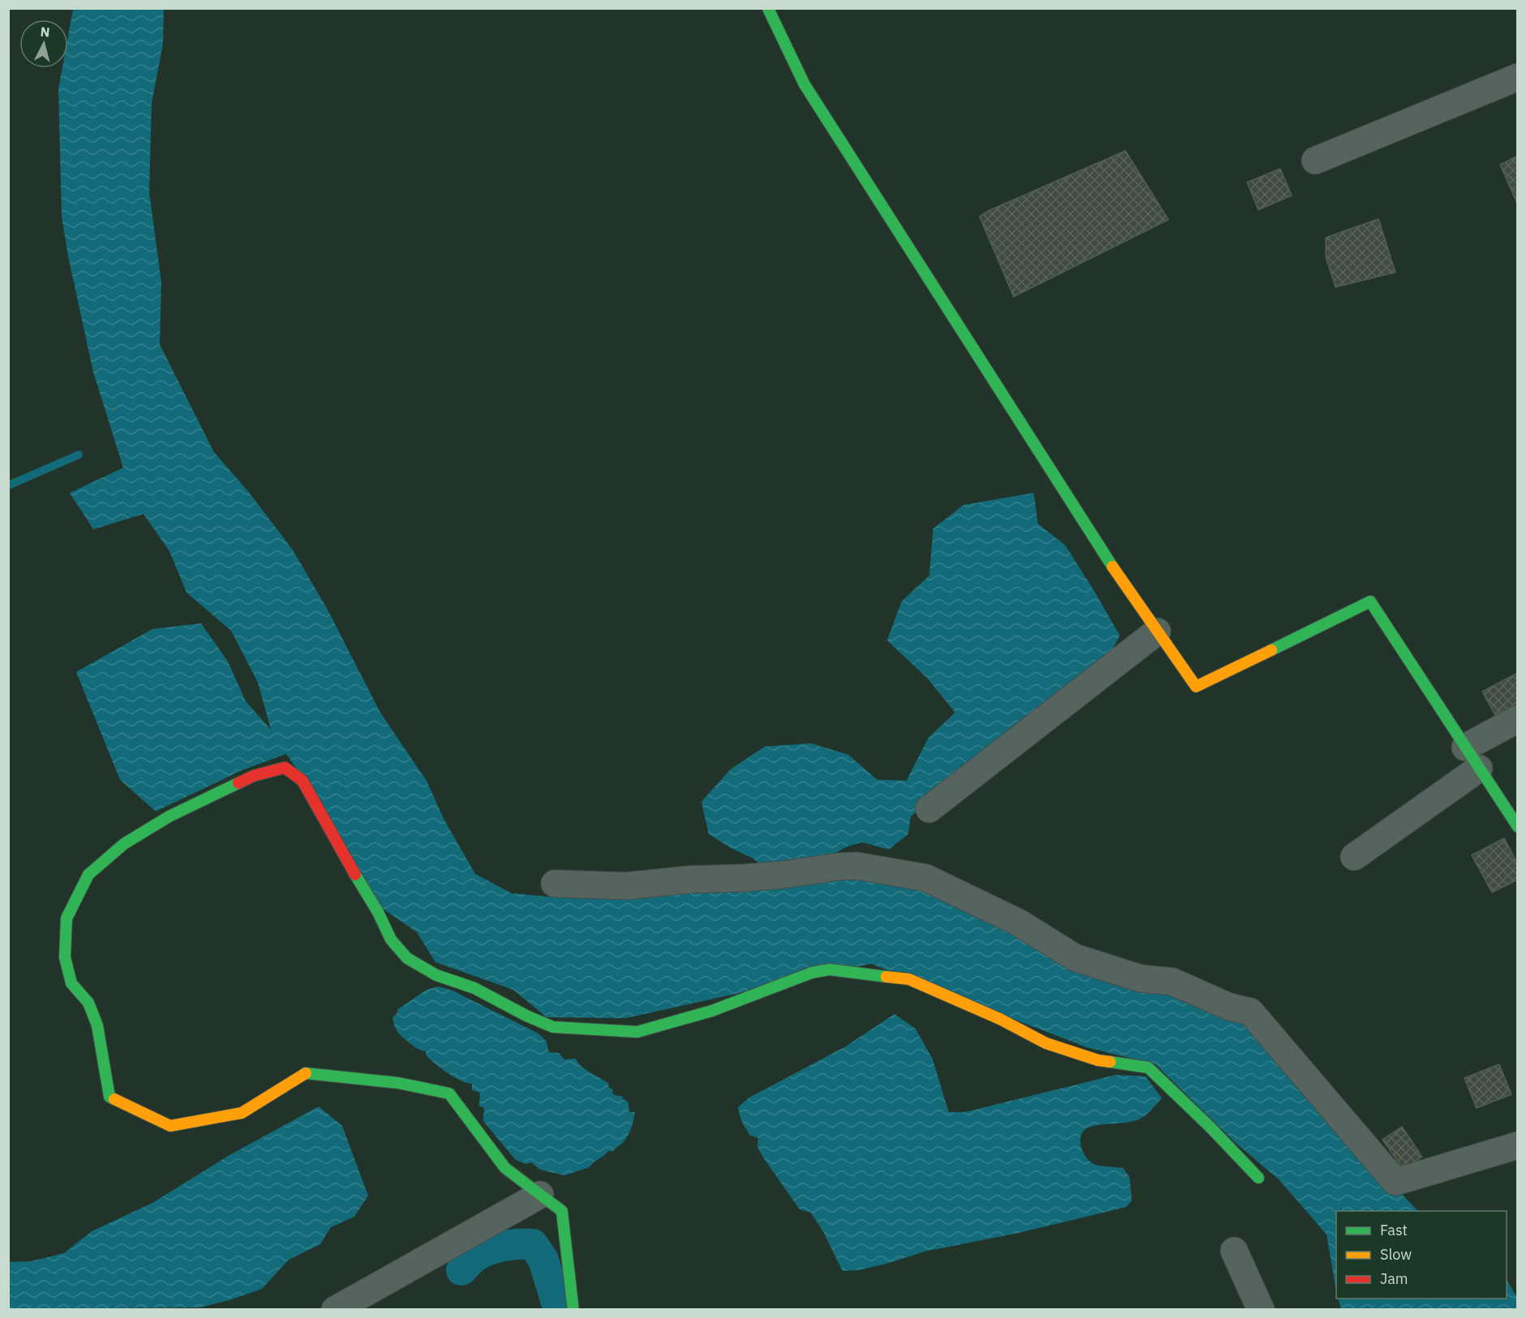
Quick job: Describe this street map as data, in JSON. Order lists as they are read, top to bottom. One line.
{"legend":["Fast","Slow","Jam"],"north":"top"}
